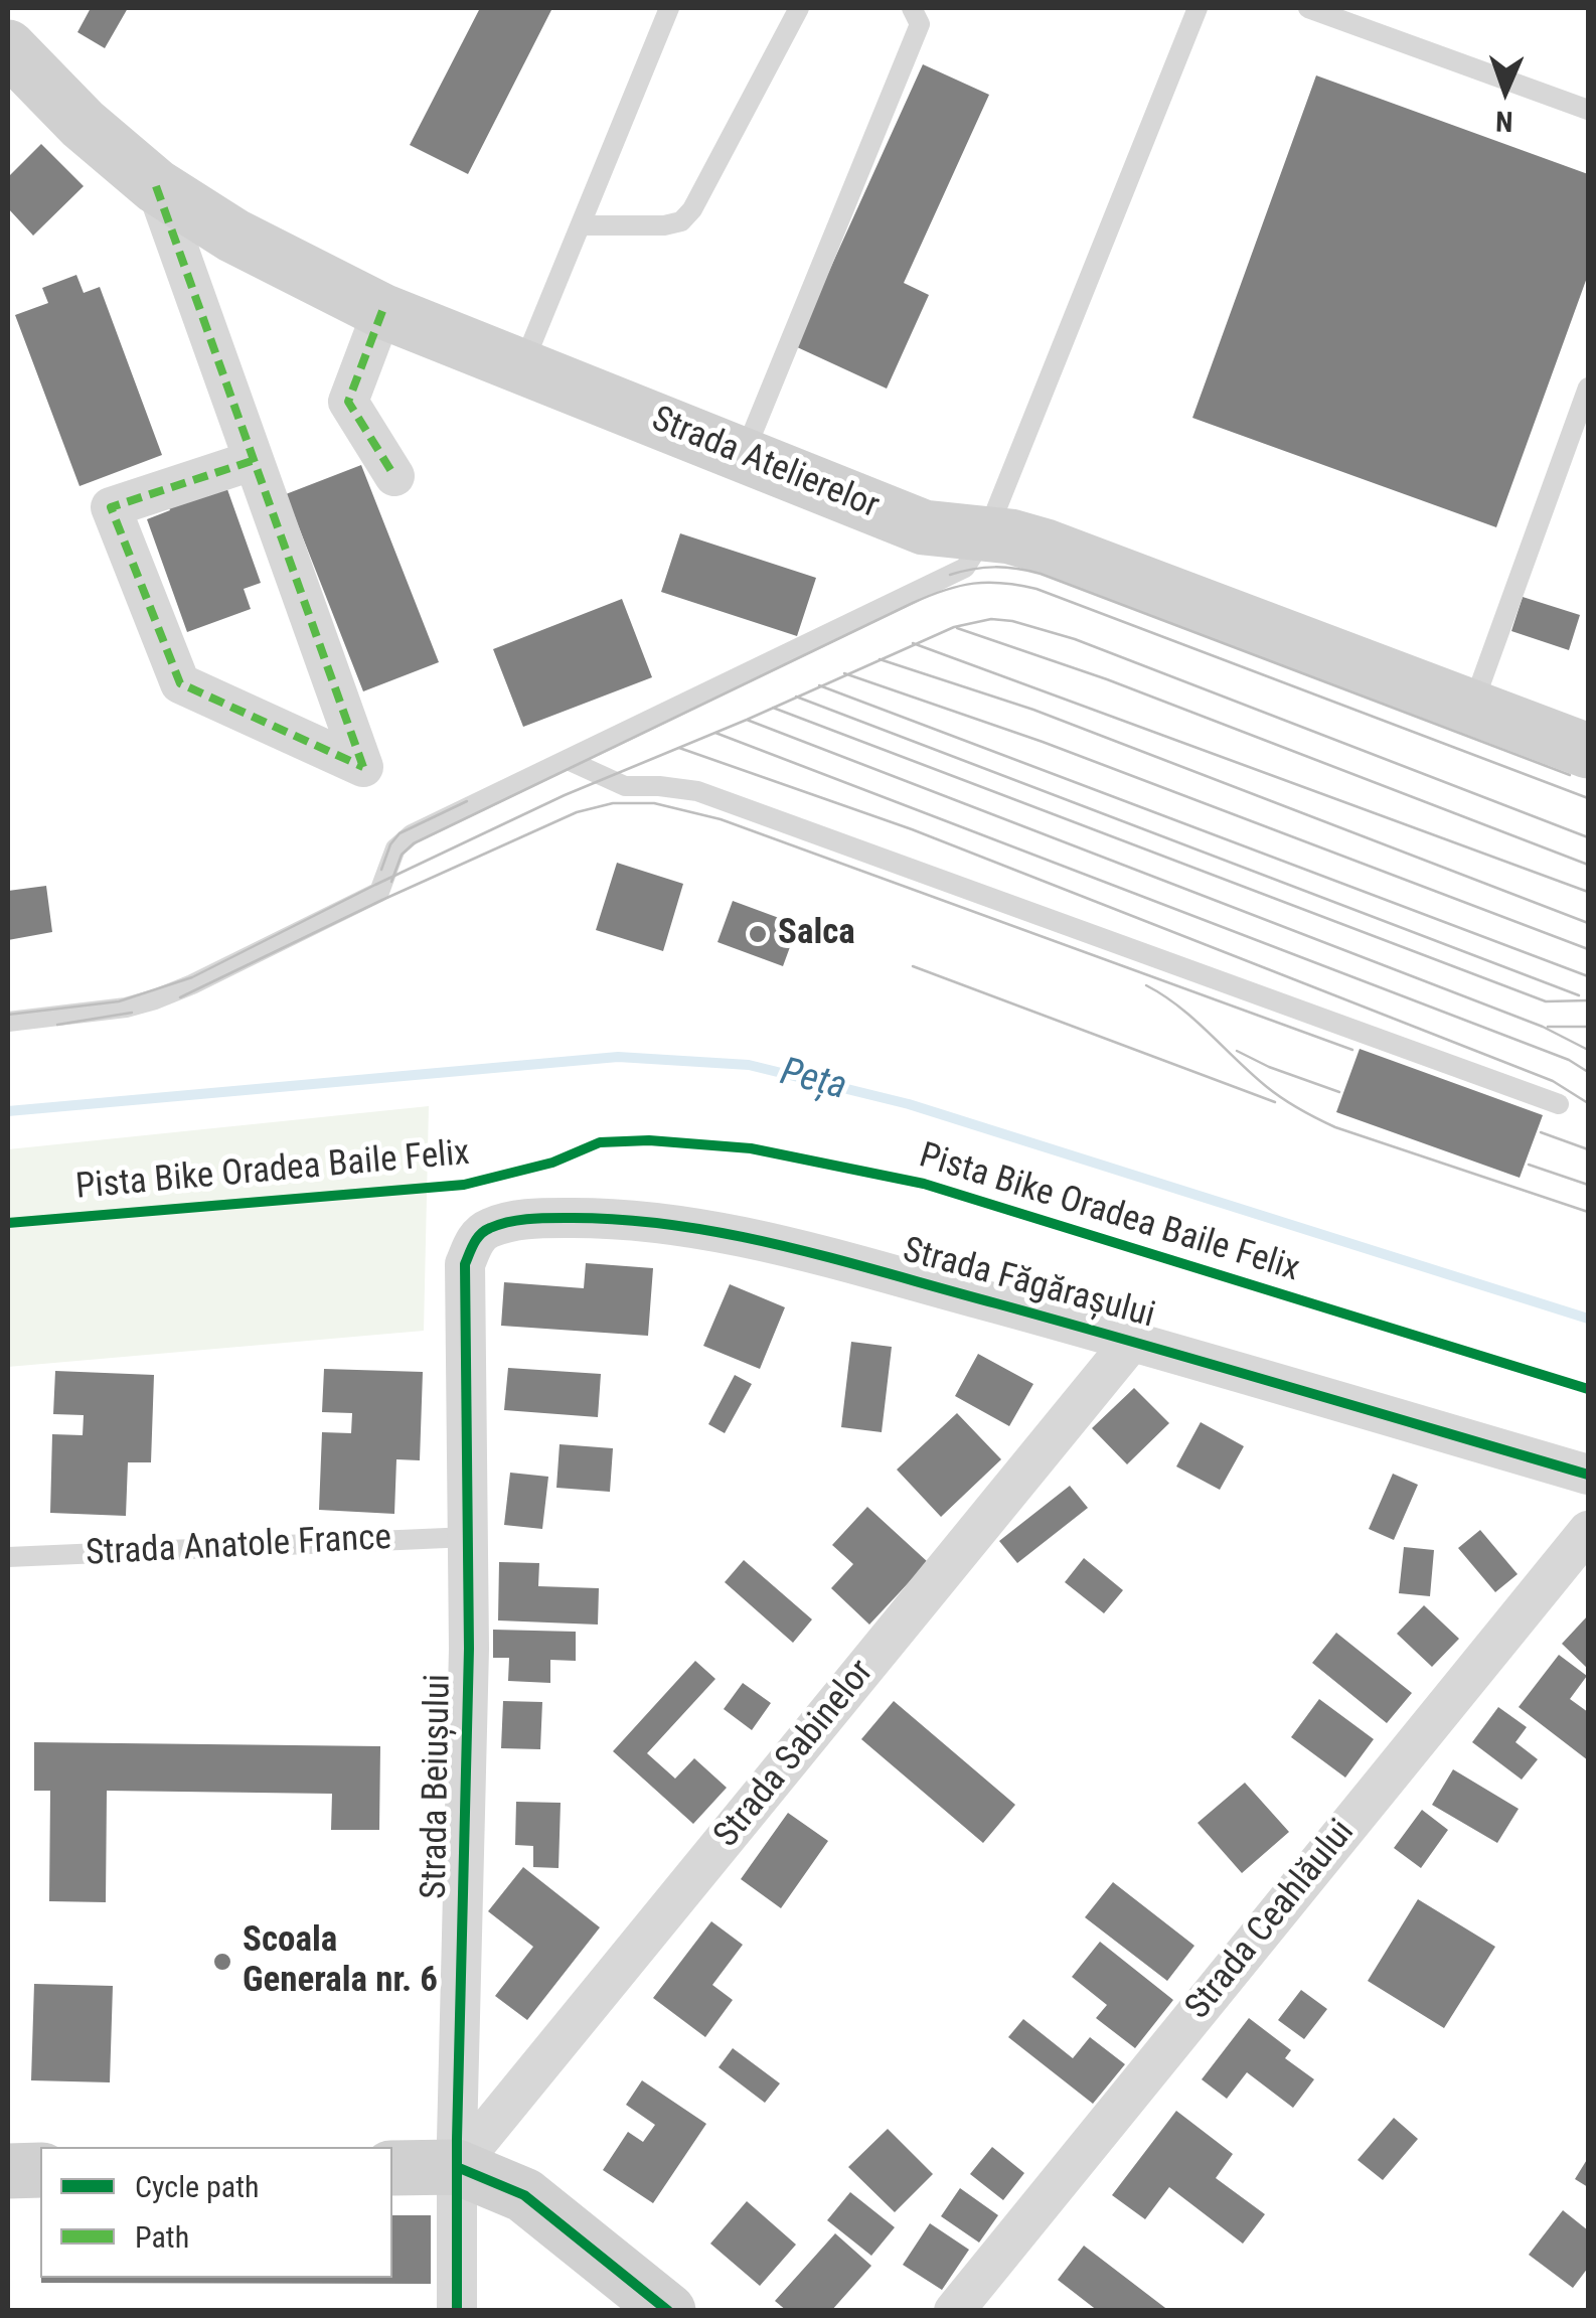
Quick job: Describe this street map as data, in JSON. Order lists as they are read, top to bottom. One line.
{"streets":{"main road":["Strada Atelierelor"],"street":["Strada Făgărașului","Strada Sabinelor","Strada Beiușului","Strada Ceahlăului"],"lane":["Strada Anatole France"],"cycle path":["Pista Bike Oradea Baile Felix"]},"crossings":[["Strada Făgărașului","Strada Sabinelor"],["Strada Făgărașului","Strada Beiușului"],["Strada Anatole France","Strada Beiușului"],["Strada Sabinelor","Strada Beiușului"]],"water":["Peța"],"places":["Salca","Scoala Generala nr. 6"],"legend":["Cycle path","Path"],"north":"bottom"}
